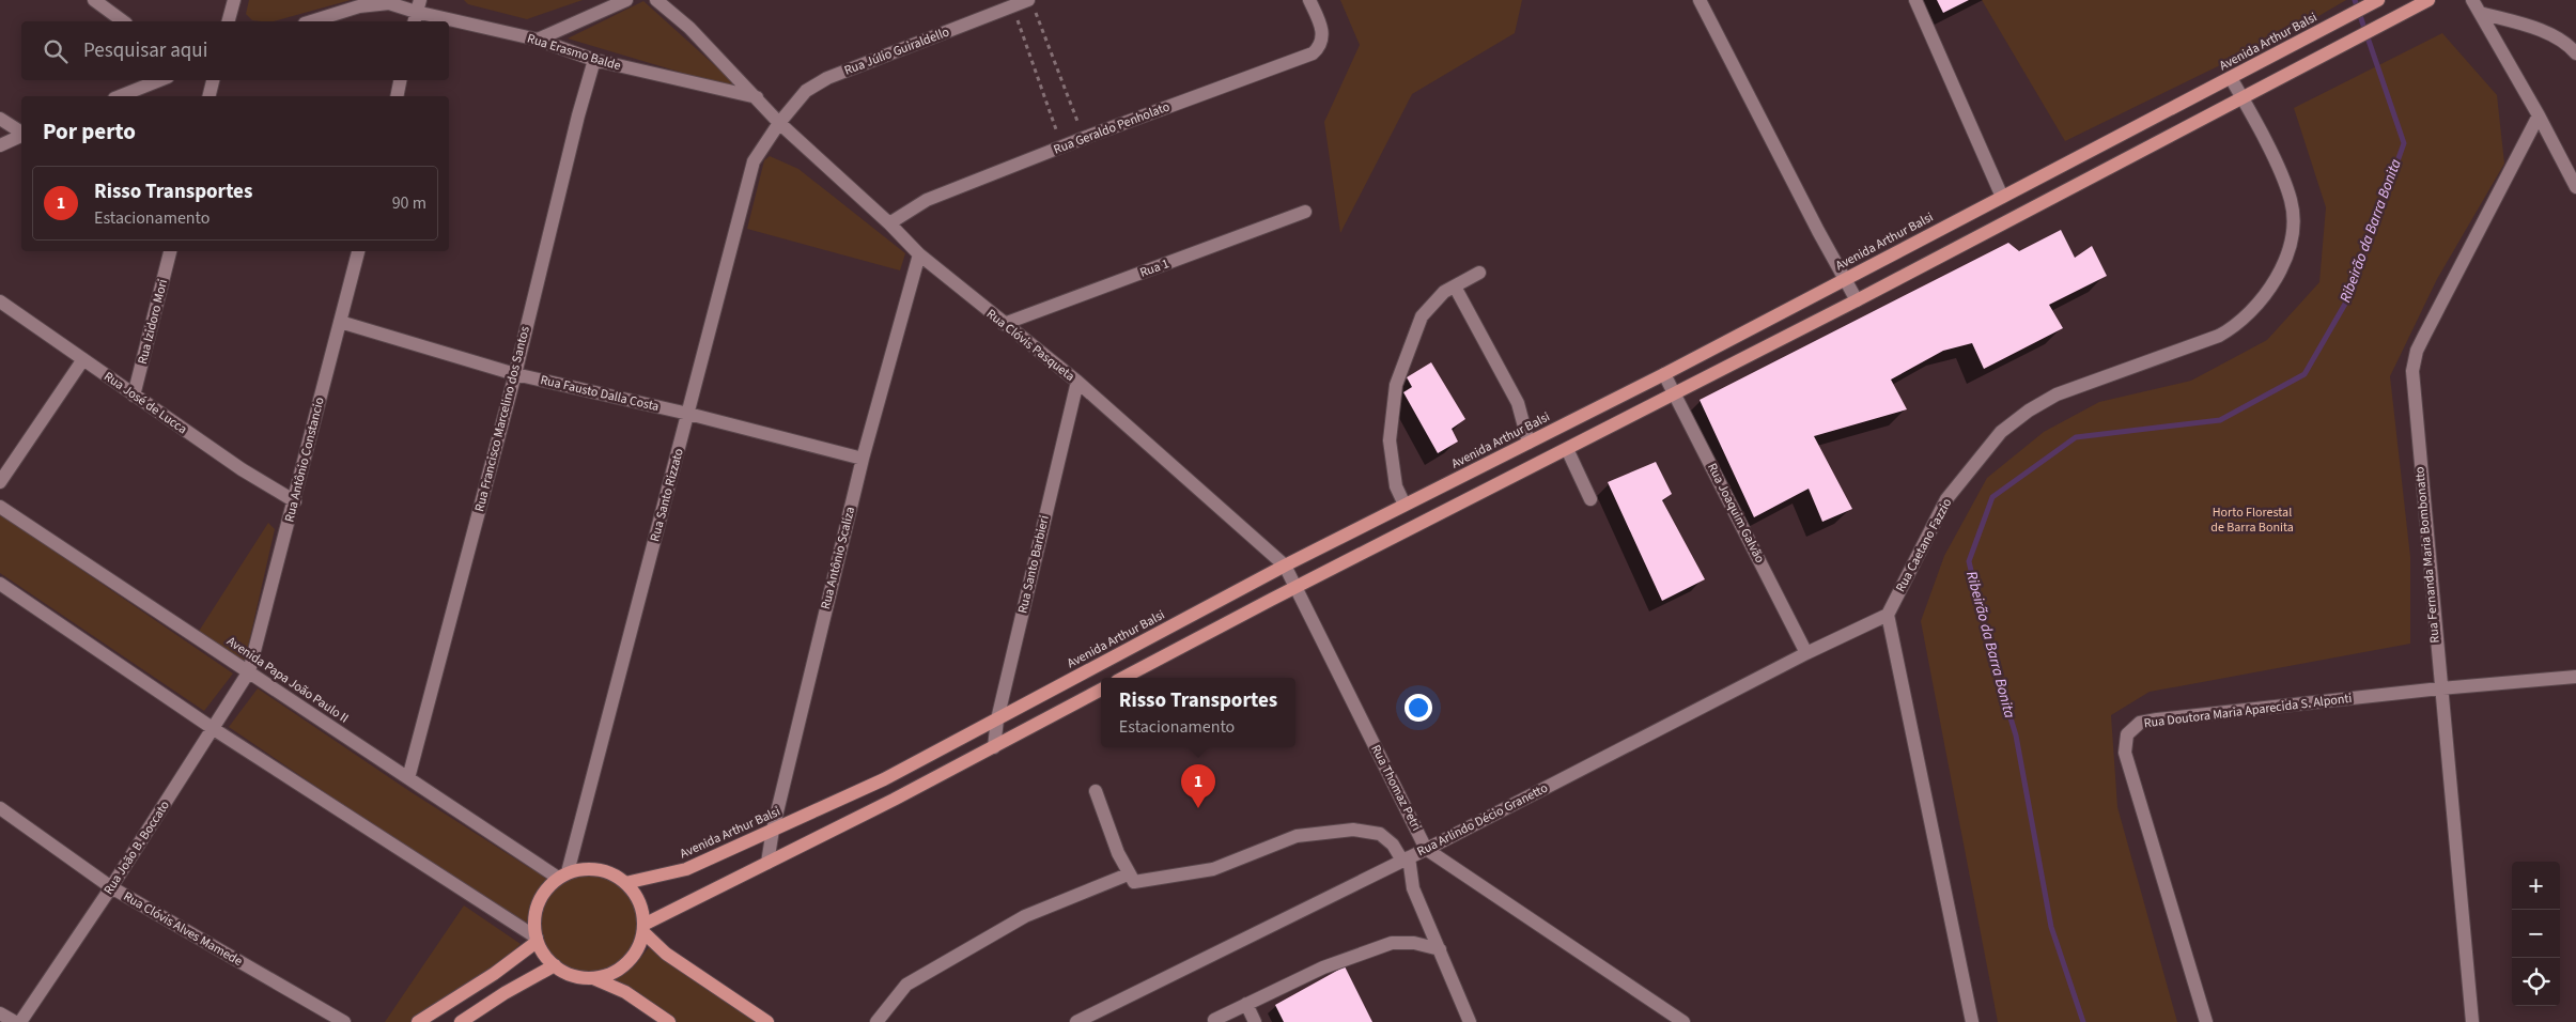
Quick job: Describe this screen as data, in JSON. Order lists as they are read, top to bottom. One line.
{"streets":{"main road":["Avenida Arthur Balsi"],"street":["Rua Júlio Guiraldello","Rua Erasmo Balde","Rua Geraldo Penholato","Rua 1","Rua Izidoro Mori","Rua Clóvis Pasqueta","Rua Fausto Dalla Costa","Rua José de Lucca","Rua Francisco Marcelino dos Santos","Rua Antônio Constancio","Rua Santo Rizzato","Rua Joaquim Galvão","Rua Caetano Fazzio","Rua Fernanda Maria Bombonatto","Rua Antônio Scaliza","Rua Santo Barbieri","Avenida Papa João Paulo II","Rua Doutora Maria Aparecida S. Alponti","Rua Thomaz Petri","Rua Arlindo Décio Granetto","Rua João B. Boccato","Rua Clóvis Alves Mamede"]},"crossings":[["Avenida Arthur Balsi","Rua Clóvis Pasqueta"],["Avenida Arthur Balsi","Rua Santo Rizzato"],["Avenida Arthur Balsi","Rua Joaquim Galvão"],["Avenida Arthur Balsi","Rua Caetano Fazzio"],["Avenida Arthur Balsi","Rua Antônio Scaliza"],["Avenida Arthur Balsi","Rua Santo Barbieri"],["Avenida Arthur Balsi","Avenida Papa João Paulo II"],["Avenida Arthur Balsi","Rua Thomaz Petri"],["Rua Júlio Guiraldello","Rua Clóvis Pasqueta"],["Rua Júlio Guiraldello","Rua Santo Rizzato"],["Rua Erasmo Balde","Rua Francisco Marcelino dos Santos"],["Rua Geraldo Penholato","Rua Clóvis Pasqueta"],["Rua 1","Rua Clóvis Pasqueta"],["Rua Izidoro Mori","Rua José de Lucca"],["Rua Clóvis Pasqueta","Rua Santo Rizzato"],["Rua Clóvis Pasqueta","Rua Antônio Scaliza"],["Rua Clóvis Pasqueta","Rua Santo Barbieri"],["Rua Clóvis Pasqueta","Rua Thomaz Petri"],["Rua Fausto Dalla Costa","Rua Francisco Marcelino dos Santos"],["Rua Fausto Dalla Costa","Rua Antônio Constancio"],["Rua Fausto Dalla Costa","Rua Santo Rizzato"],["Rua Fausto Dalla Costa","Rua Antônio Scaliza"],["Rua José de Lucca","Rua Antônio Constancio"],["Rua Francisco Marcelino dos Santos","Avenida Papa João Paulo II"],["Rua Antônio Constancio","Avenida Papa João Paulo II"],["Rua Antônio Constancio","Rua João B. Boccato"],["Rua Santo Rizzato","Avenida Papa João Paulo II"],["Rua Joaquim Galvão","Rua Arlindo Décio Granetto"],["Rua Caetano Fazzio","Rua Arlindo Décio Granetto"],["Rua Fernanda Maria Bombonatto","Rua Doutora Maria Aparecida S. Alponti"],["Avenida Papa João Paulo II","Rua João B. Boccato"],["Rua Thomaz Petri","Rua Arlindo Décio Granetto"],["Rua João B. Boccato","Rua Clóvis Alves Mamede"]],"water":["Ribeirão da Barra Bonita"],"parks":["Horto Florestal de Barra Bonita"],"page":{"search":"Pesquisar aqui","heading":"Por perto","list":[{"mark":"1","name":"Risso Transportes","note":"Estacionamento","value":"90 m"}],"popup":["Risso Transportes","Estacionamento"],"pins":"1","map_buttons":["+","−"]}}
